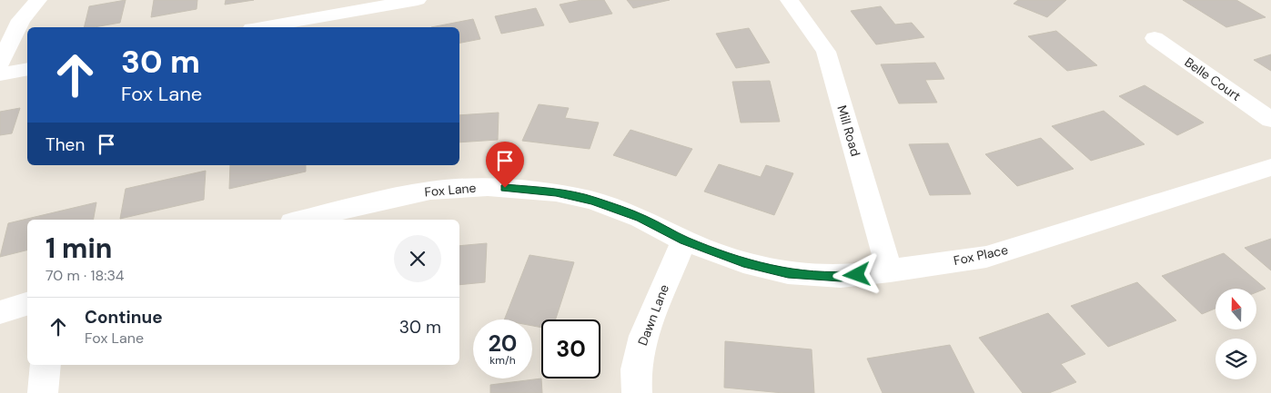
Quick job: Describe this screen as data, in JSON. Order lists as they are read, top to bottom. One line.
{"streets":{"street":["Belle Court","Mill Road","Fox Lane","Fox Place","Dawn Lane"]},"crossings":[["Mill Road","Fox Place"],["Fox Lane","Fox Place"],["Fox Lane","Dawn Lane"],["Fox Place","Dawn Lane"]],"north":"top","page":{"turn":["30 m","Fox Lane"],"then":"Then","heading":["1 min","70 m · 18:34"],"list":[{"name":"Continue","note":"Fox Lane","value":"30 m"}],"speed":"20 km/h","limit":"30"}}
